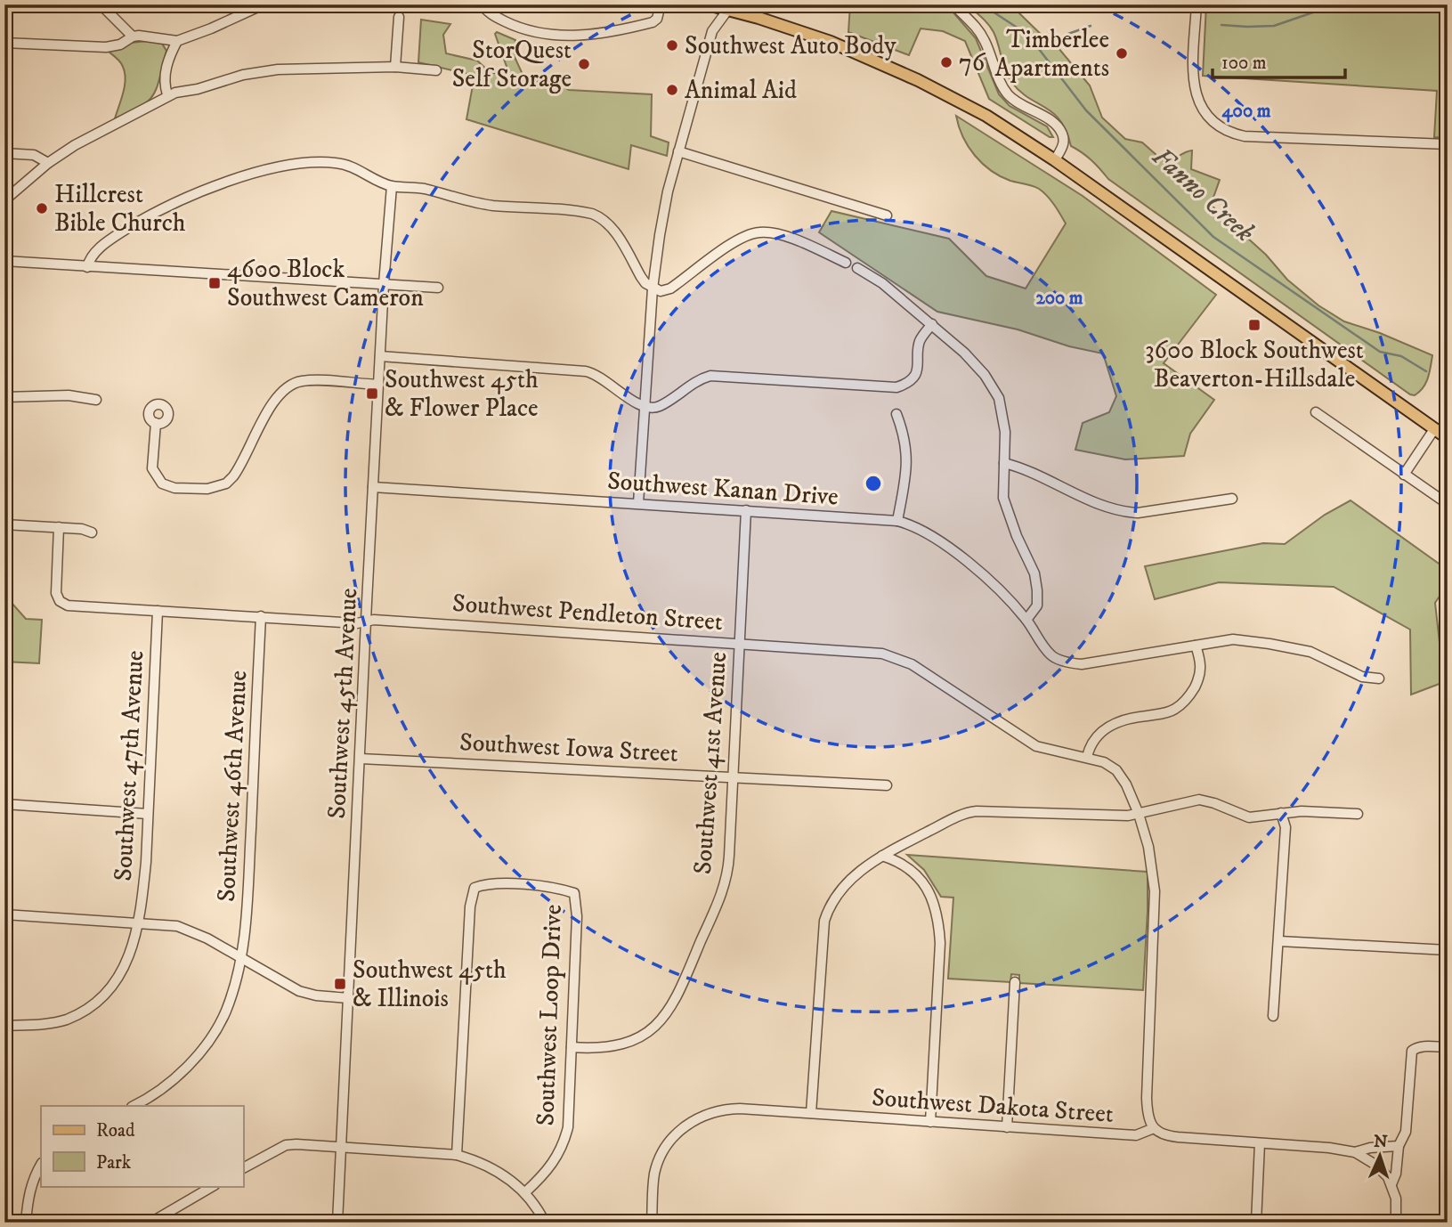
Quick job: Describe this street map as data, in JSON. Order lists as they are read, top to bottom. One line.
{"streets":{"street":["Southwest Kanan Drive","Southwest Pendleton Street","Southwest 45th Avenue","Southwest Iowa Street","Southwest 41st Avenue","Southwest 47th Avenue","Southwest 46th Avenue","Southwest Loop Drive","Southwest Dakota Street"]},"crossings":[["Southwest Kanan Drive","Southwest 45th Avenue"],["Southwest Kanan Drive","Southwest 41st Avenue"],["Southwest Pendleton Street","Southwest 45th Avenue"],["Southwest Pendleton Street","Southwest 41st Avenue"],["Southwest Pendleton Street","Southwest 47th Avenue"],["Southwest Pendleton Street","Southwest 46th Avenue"],["Southwest Pendleton Street","Southwest Dakota Street"],["Southwest 45th Avenue","Southwest Iowa Street"],["Southwest Iowa Street","Southwest 41st Avenue"],["Southwest 41st Avenue","Southwest Loop Drive"]],"water":["Fanno Creek"],"places":{"other":["Southwest Auto Body","Timberlee Apartments","76","StorQuest Self Storage","Animal Aid","Hillcrest Bible Church"],"transit":["4600 Block Southwest Cameron","3600 Block Southwest Beaverton-Hillsdale","Southwest 45th & Flower Place","Southwest 45th & Illinois"]},"legend":["Road","Park"],"scale_bar":"100 m","north":"top","rings":["400 m","200 m"]}
